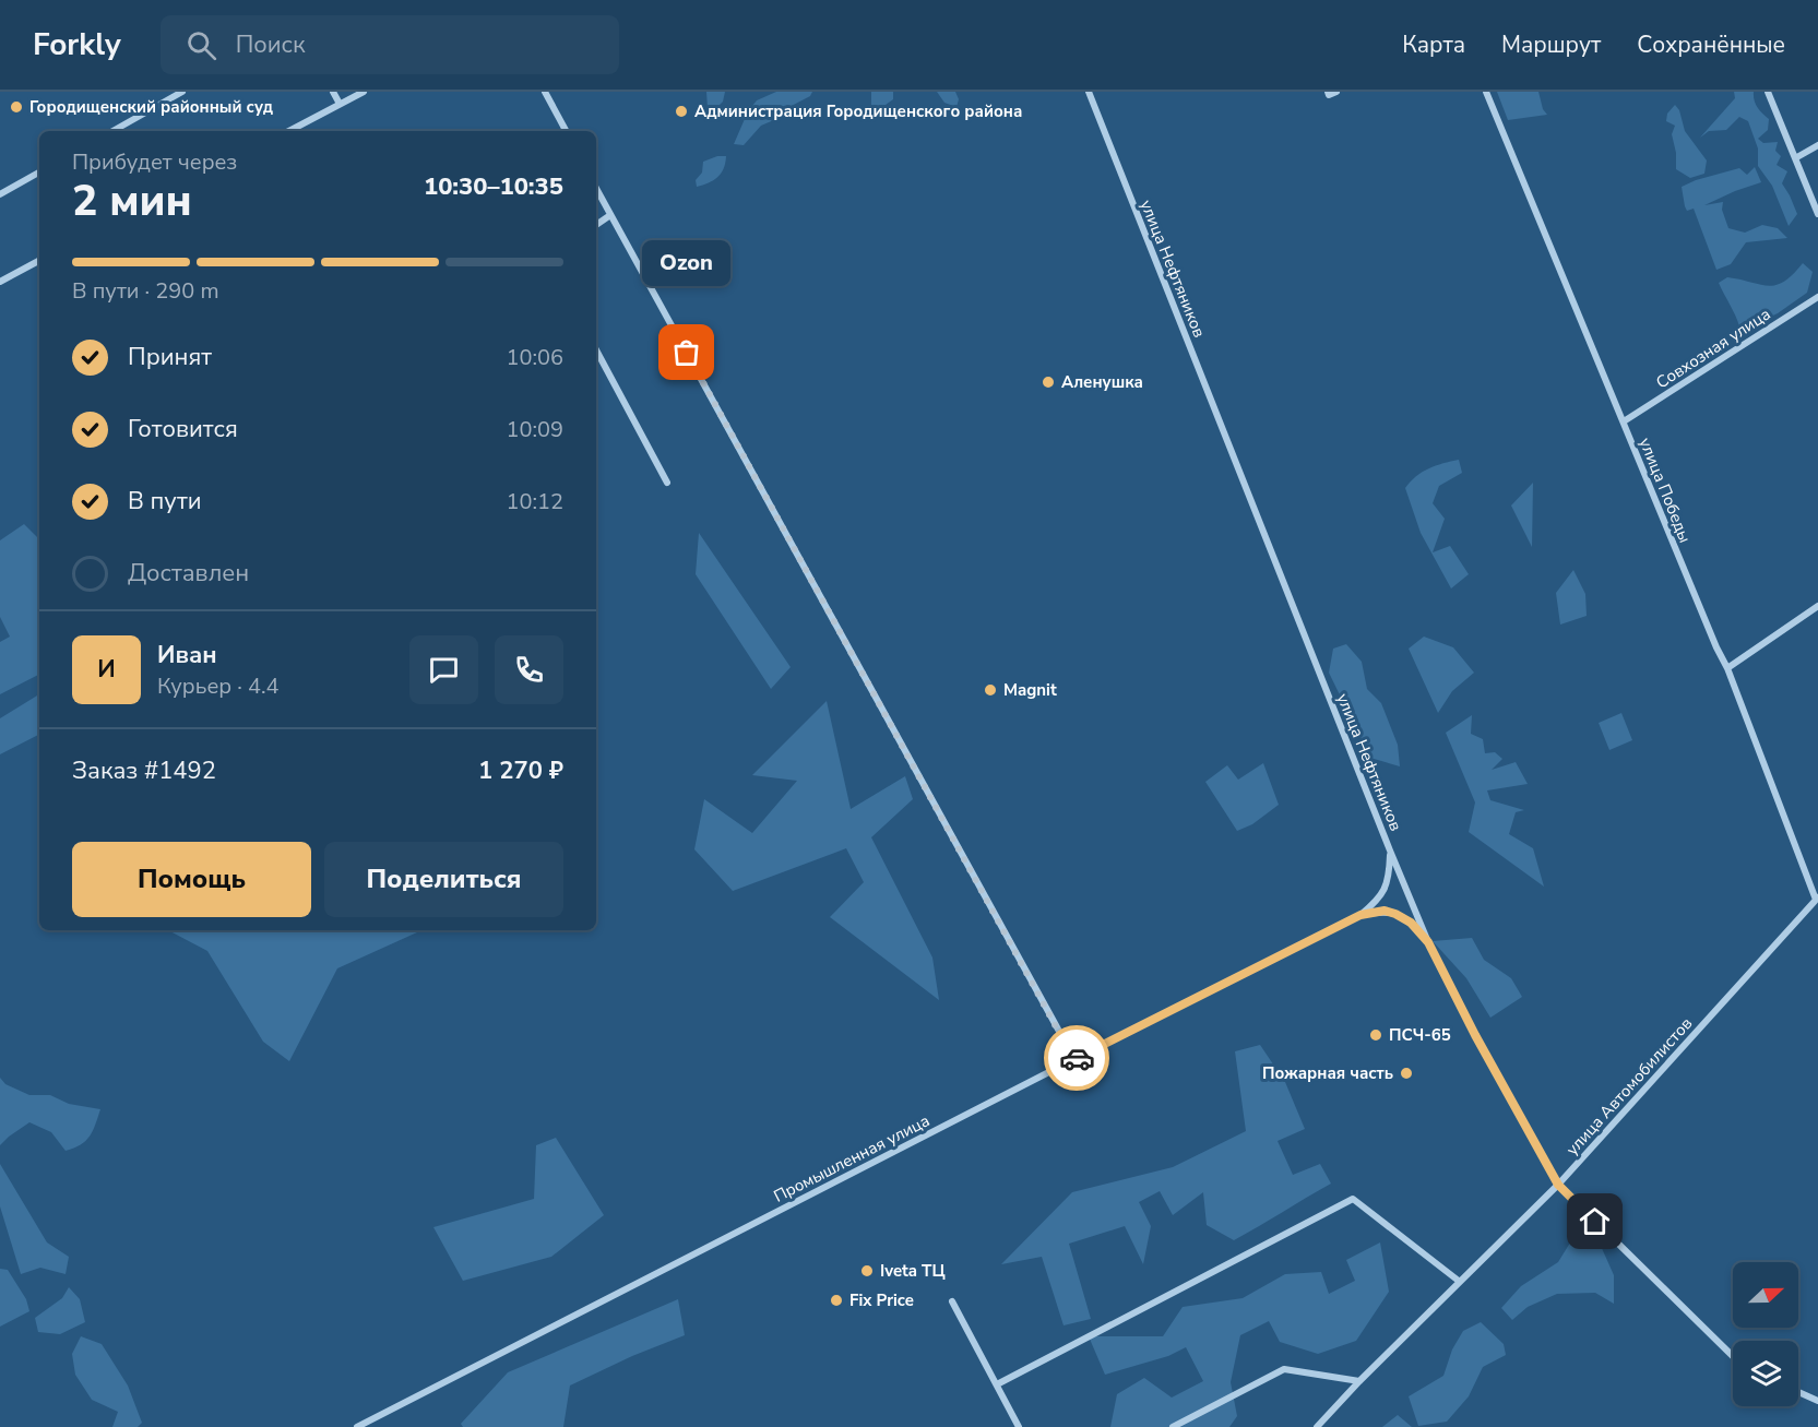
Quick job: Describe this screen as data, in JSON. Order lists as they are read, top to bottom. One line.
{"streets":{"street":["улица Нефтяников","Совхозная улица","улица Победы","улица Автомобилистов","Промышленная улица"]},"crossings":[["улица Нефтяников","улица Автомобилистов"],["улица Нефтяников","Промышленная улица"],["Совхозная улица","улица Победы"],["улица Победы","улица Автомобилистов"]],"places":["Городищенский районный суд","Администрация Городищенского района","Ozon","Аленушка","Magnit","ПСЧ-65","Пожарная часть","Iveta ТЦ","Fix Price"],"north":"right","page":{"header":"Forkly","search":"Поиск","nav":["Карта","Маршрут","Сохранённые"],"heading":["2 мин","Прибудет через","10:30–10:35"],"panel":["Иван","Курьер · 4.4","Заказ #1492","1 270 ₽"],"bubble":"Ozon","bar":"В пути · 290 m","list":[["Принят","10:06"],["Готовится","10:09"],["В пути","10:12"],"Доставлен"],"round":"И","buttons":["Помощь","Поделиться"]}}
